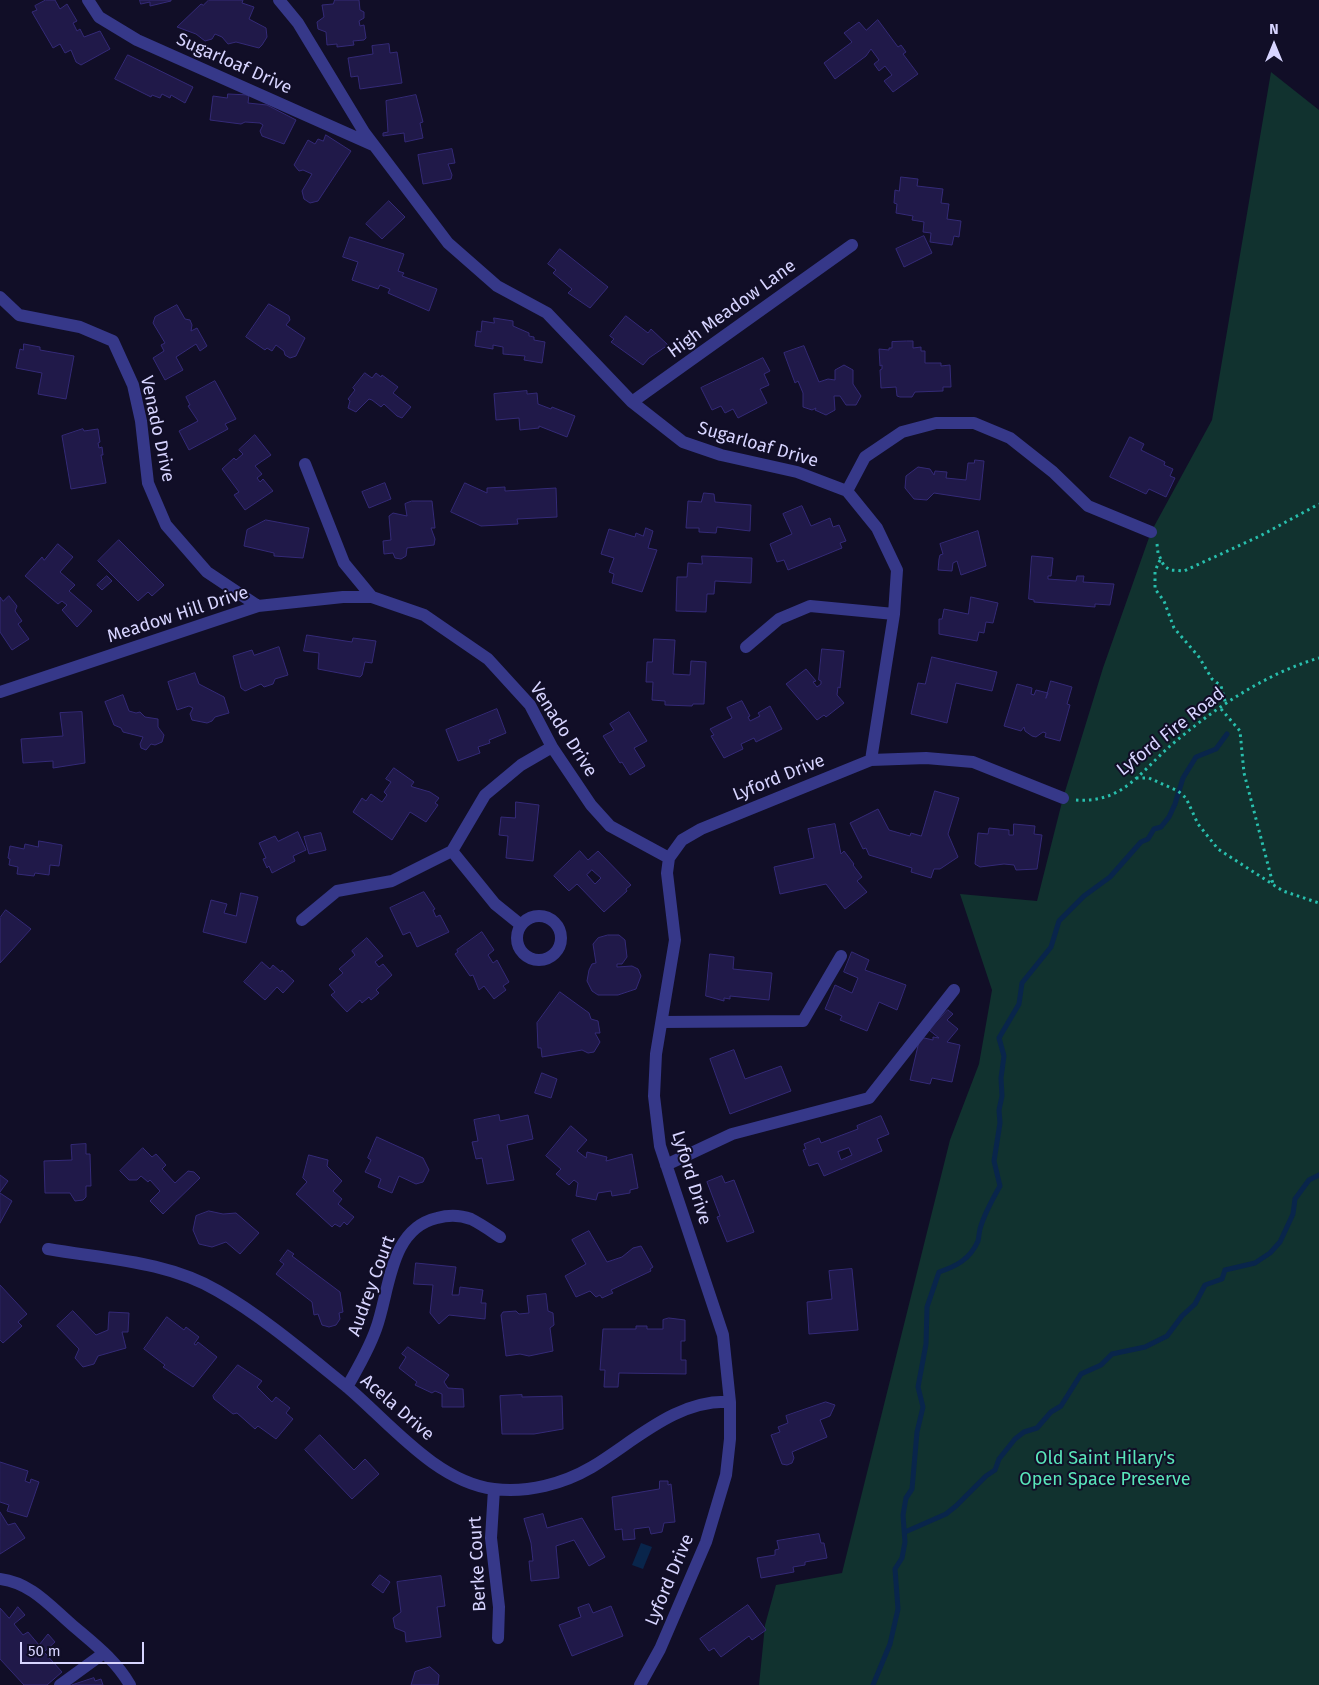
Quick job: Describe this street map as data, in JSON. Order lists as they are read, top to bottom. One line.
{"streets":{"street":["Sugarloaf Drive","High Meadow Lane","Venado Drive","Meadow Hill Drive","Lyford Drive","Audrey Court","Acela Drive","Berke Court"],"path":["Lyford Fire Road"]},"crossings":[["Sugarloaf Drive","High Meadow Lane"],["Sugarloaf Drive","Lyford Drive"],["Venado Drive","Meadow Hill Drive"],["Venado Drive","Lyford Drive"],["Lyford Fire Road","Lyford Drive"],["Lyford Drive","Acela Drive"],["Audrey Court","Acela Drive"],["Acela Drive","Berke Court"]],"parks":["Old Saint Hilary's Open Space Preserve"],"scale_bar":"50 m","north":"top"}
